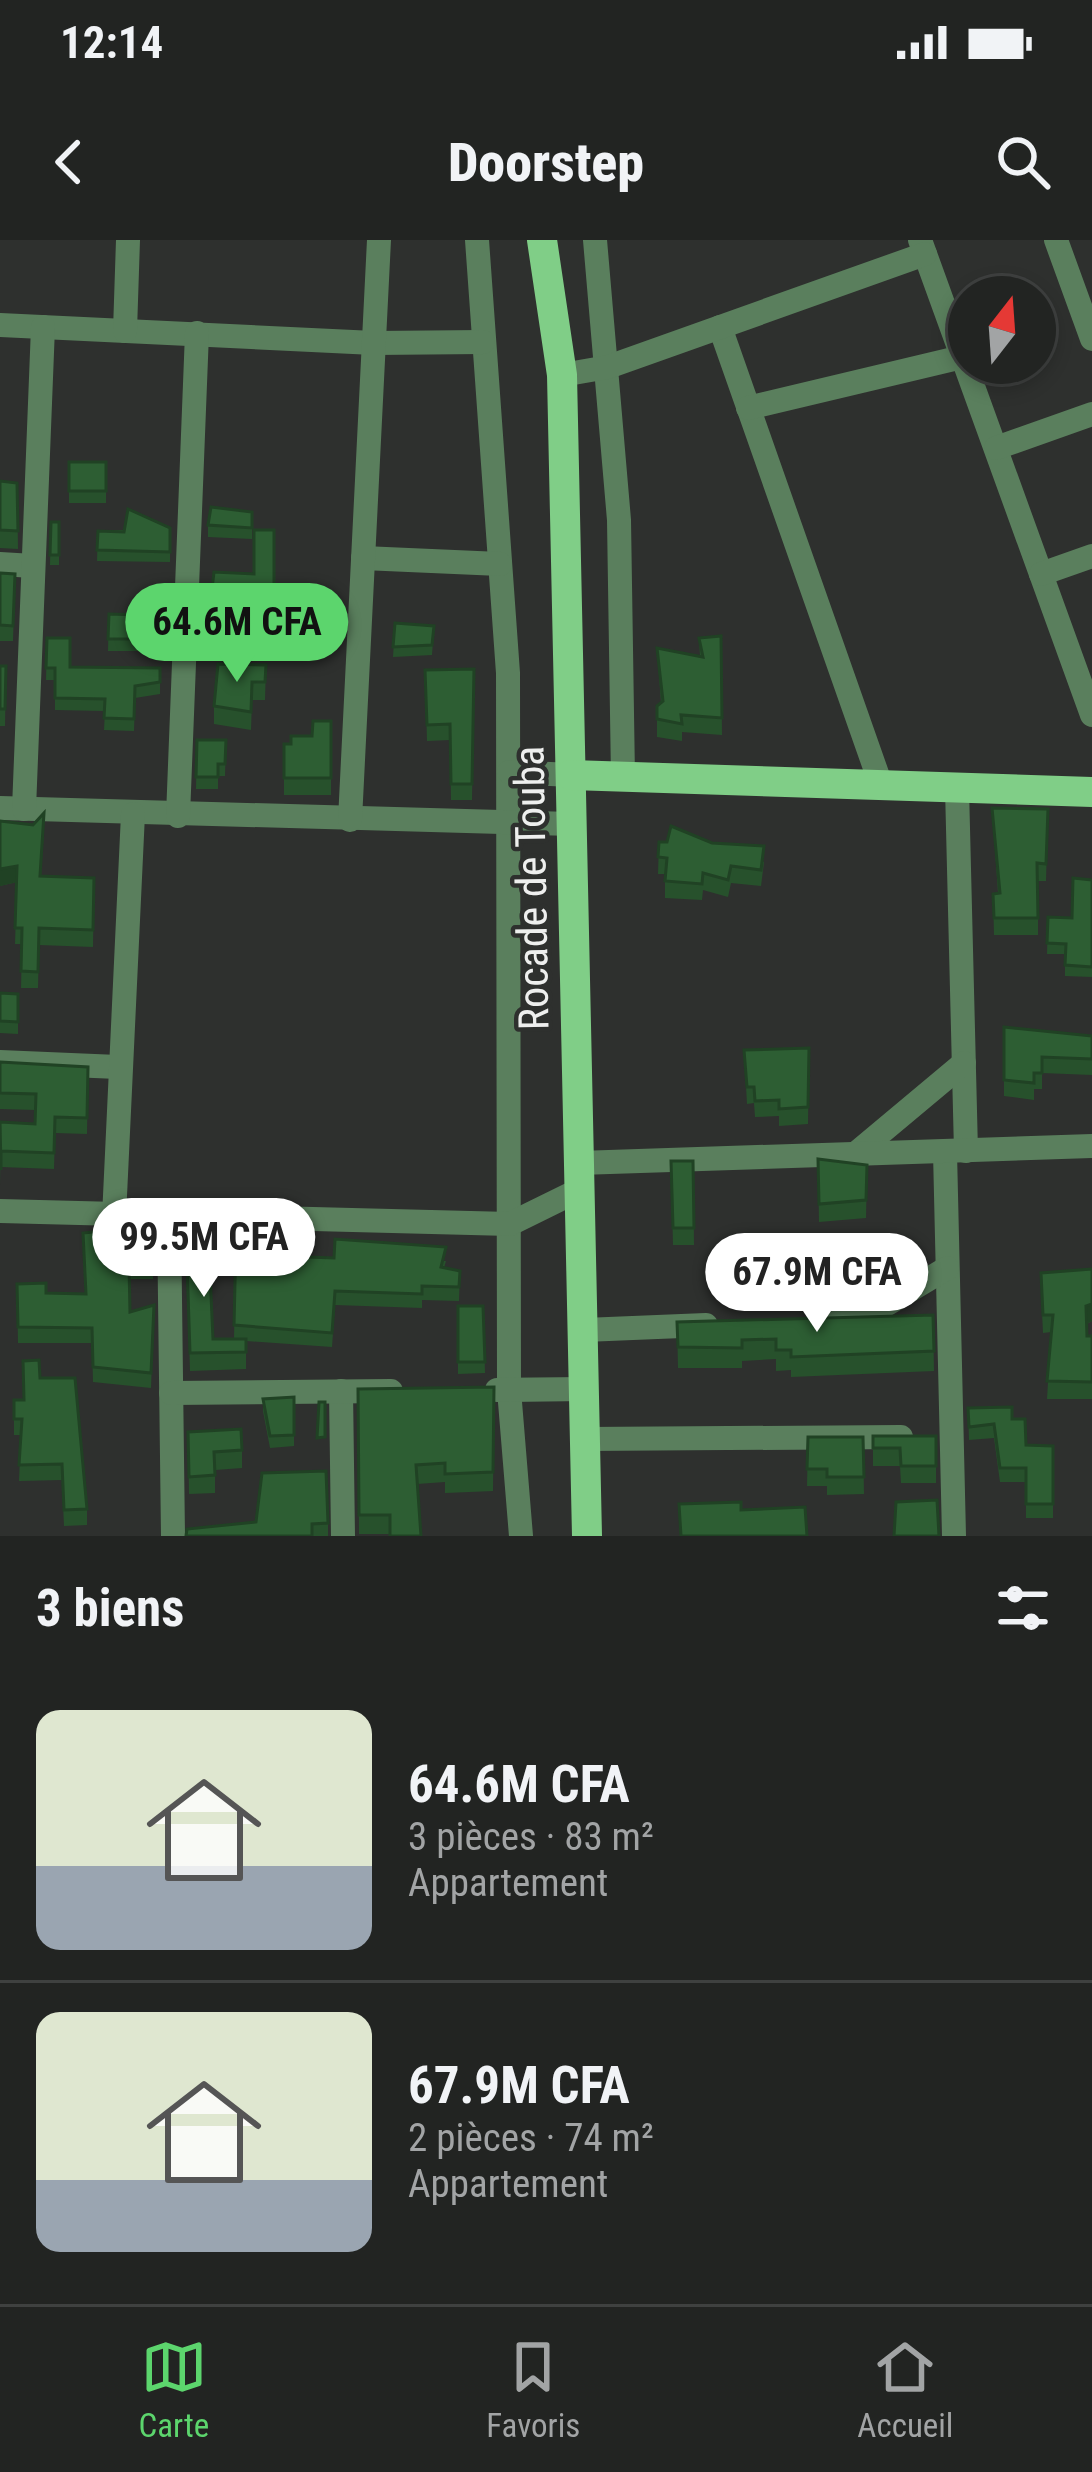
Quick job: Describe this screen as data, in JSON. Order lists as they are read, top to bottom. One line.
{"streets":{"main road":["Rocade de Touba"]},"north":"top","page":{"status":"12:14","header":"Doorstep","price":["64.6M CFA","99.5M CFA","67.9M CFA"],"heading":"3 biens","list":[{"name":"64.6M CFA","note":"3 pièces · 83 m² · Appartement"},{"name":"67.9M CFA","note":"2 pièces · 74 m² · Appartement"}],"tabs":["Carte","Favoris","Accueil"]}}
